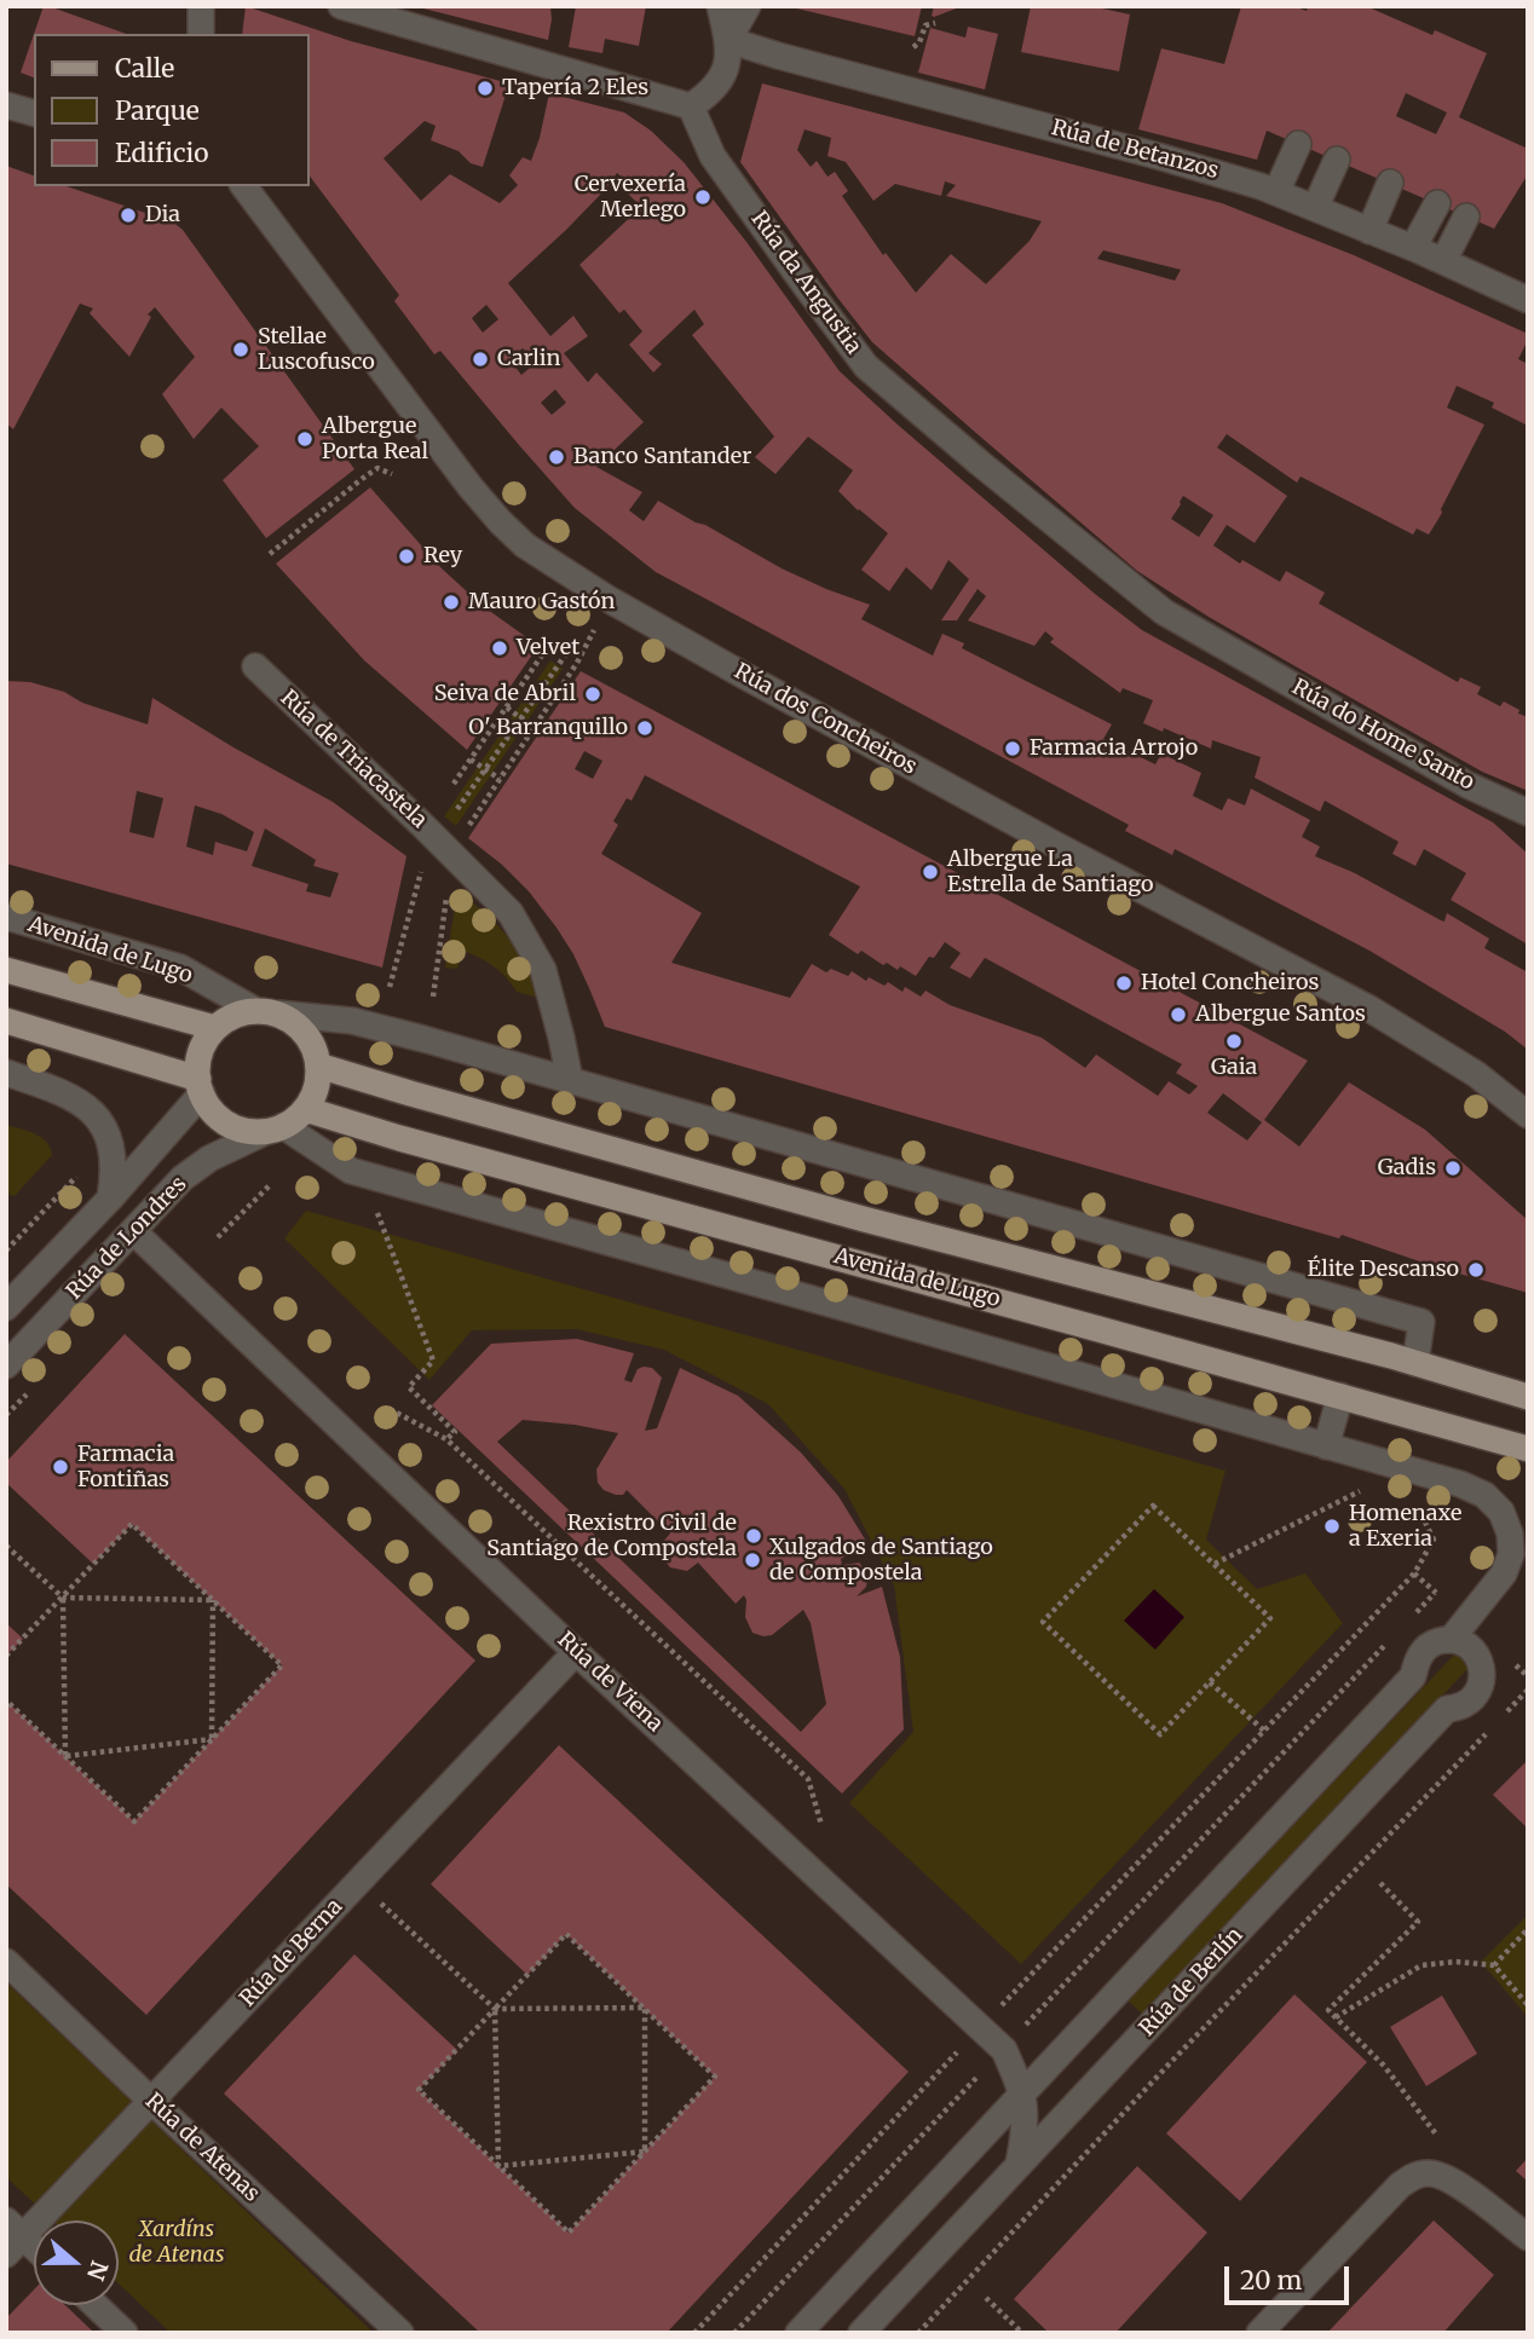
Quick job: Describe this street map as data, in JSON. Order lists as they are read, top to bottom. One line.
{"streets":{"main road":["Avenida de Lugo"],"street":["Rúa de Betanzos","Rúa da Angustia","Rúa dos Concheiros","Rúa do Home Santo","Rúa de Triacastela","Rúa de Londres","Rúa de Viena","Rúa de Berna","Rúa de Berlín","Rúa de Atenas"]},"crossings":[["Rúa da Angustia","Rúa do Home Santo"],["Rúa de Triacastela","Avenida de Lugo"],["Avenida de Lugo","Rúa de Londres"],["Rúa de Londres","Rúa de Viena"],["Rúa de Viena","Rúa de Berna"],["Rúa de Viena","Rúa de Berlín"],["Rúa de Berna","Rúa de Atenas"]],"parks":["Xardíns de Atenas"],"places":["Tapería 2 Eles","Cervexería Merlego","Dia","Stellae Luscofusco","Carlin","Albergue Porta Real","Banco Santander","Rey","Mauro Gastón","Velvet","Seiva de Abril","O' Barranquillo","Farmacia Arrojo","Albergue La Estrella de Santiago","Hotel Concheiros","Albergue Santos","Gaia","Gadis","Élite Descanso","Farmacia Fontiñas","Homenaxe a Exeria","Rexistro Civil de Santiago de Compostela","Xulgados de Santiago de Compostela"],"legend":["Calle","Parque","Edificio"],"scale_bar":"20 m","north":"right"}
